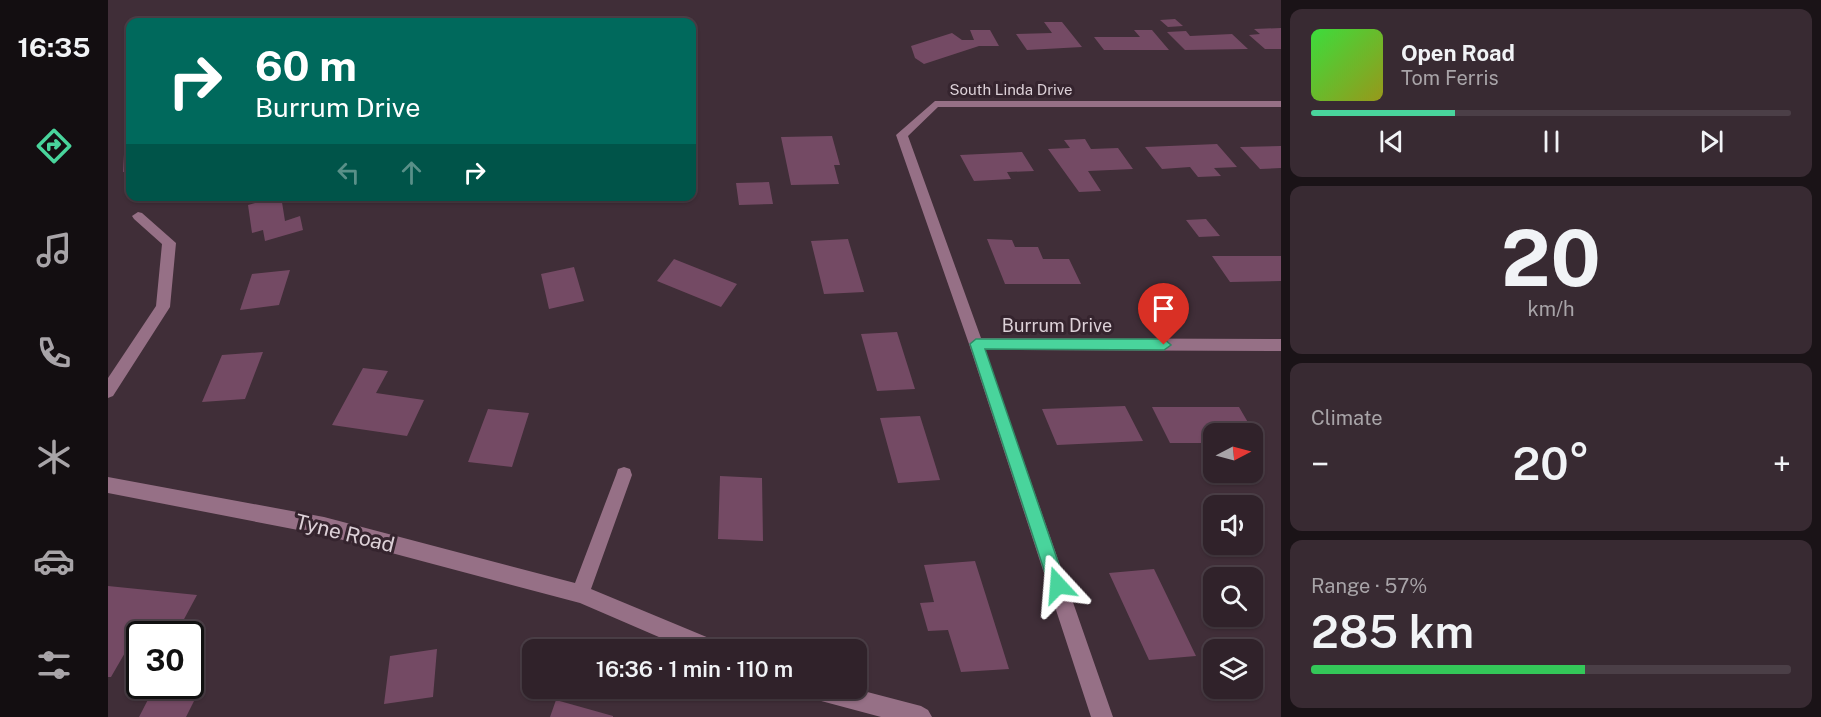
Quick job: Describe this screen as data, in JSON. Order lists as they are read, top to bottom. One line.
{"streets":{"street":["South Linda Drive","Burrum Drive","Tyne Road"]},"crossings":[["South Linda Drive","Burrum Drive"]],"north":"right","page":{"tabs":"16:35","turn":["60 m","Burrum Drive"],"song":["Open Road","Tom Ferris"],"tile":[["20","km/h"],"Climate",["Range · 57%","285 km"]],"heat":["−","20°","+"],"limit":"30","trip":"16:36 · 1 min · 110 m"}}
